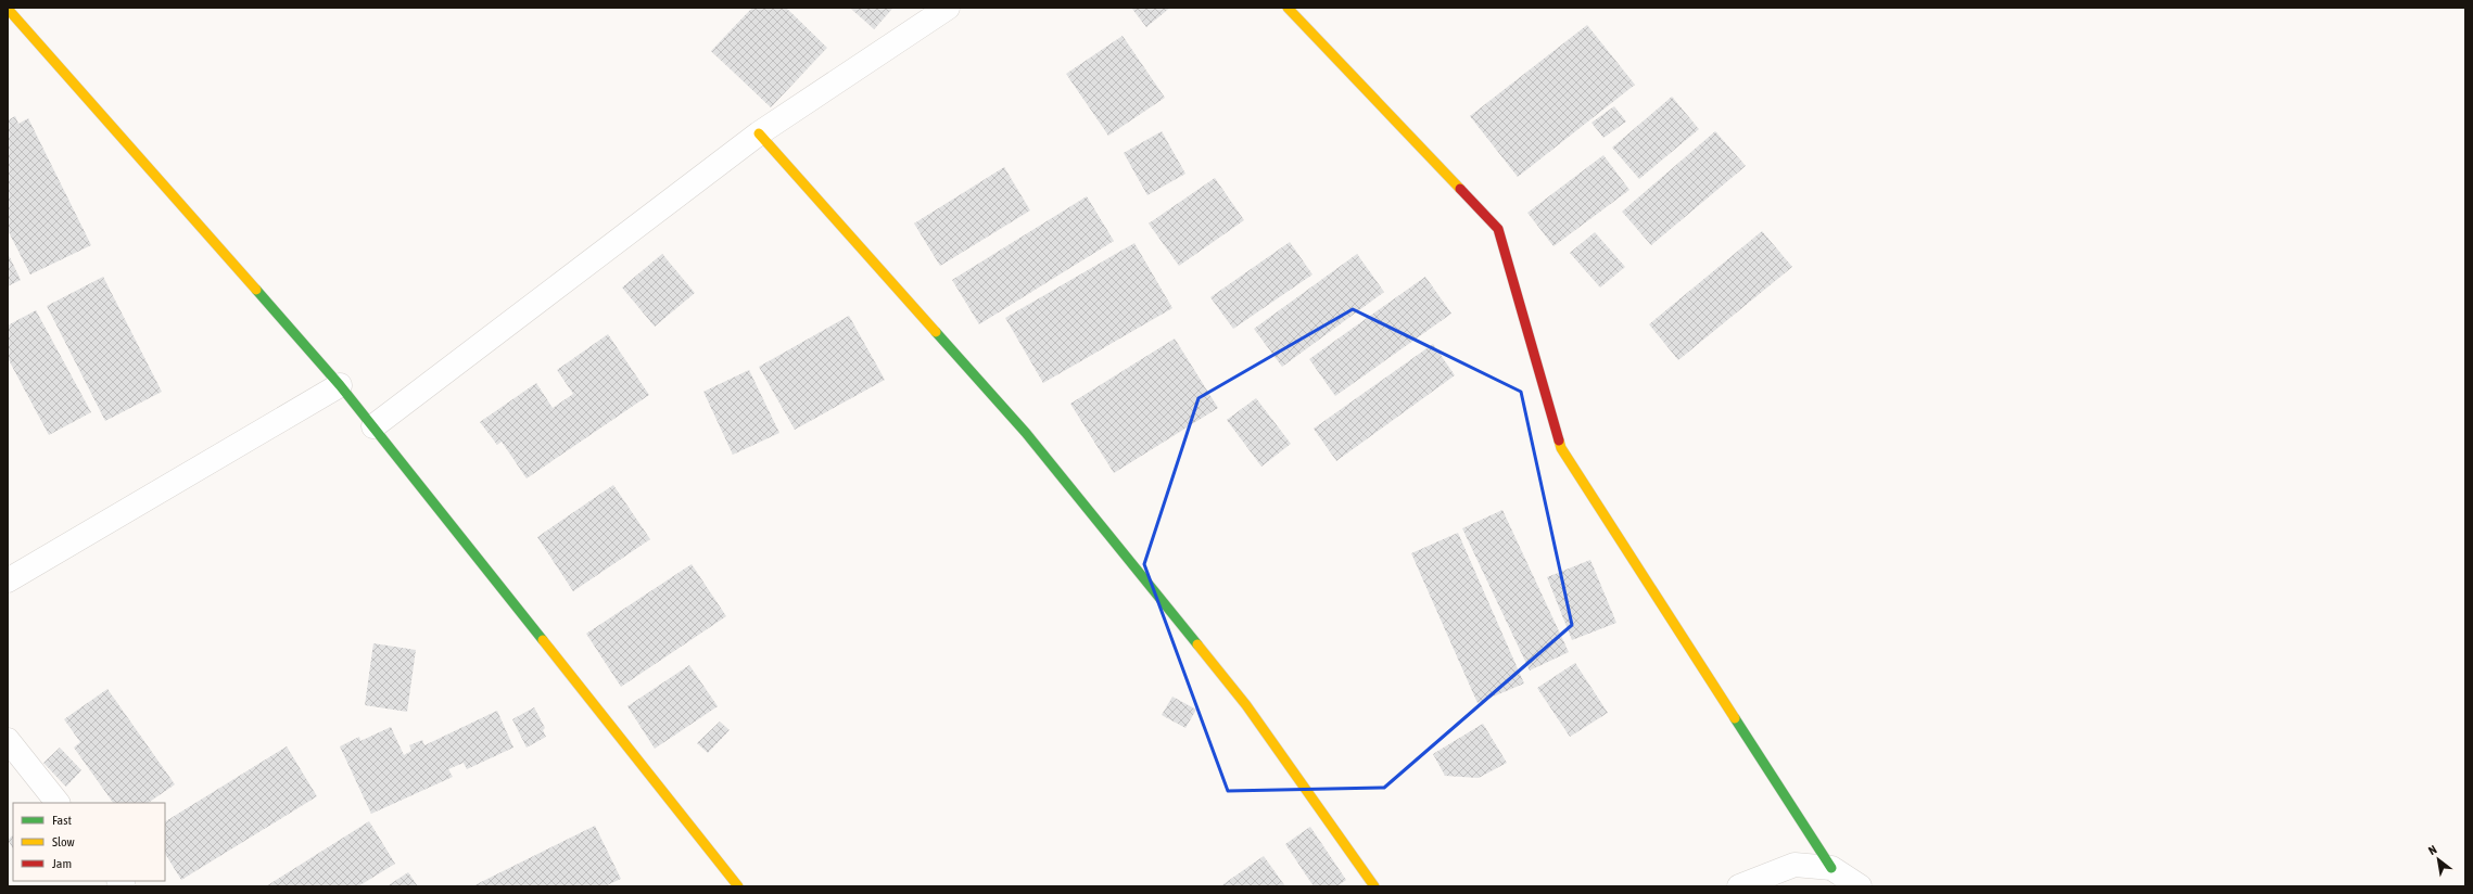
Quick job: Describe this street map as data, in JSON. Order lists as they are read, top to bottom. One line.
{"legend":["Fast","Slow","Jam"],"north":"top left"}
